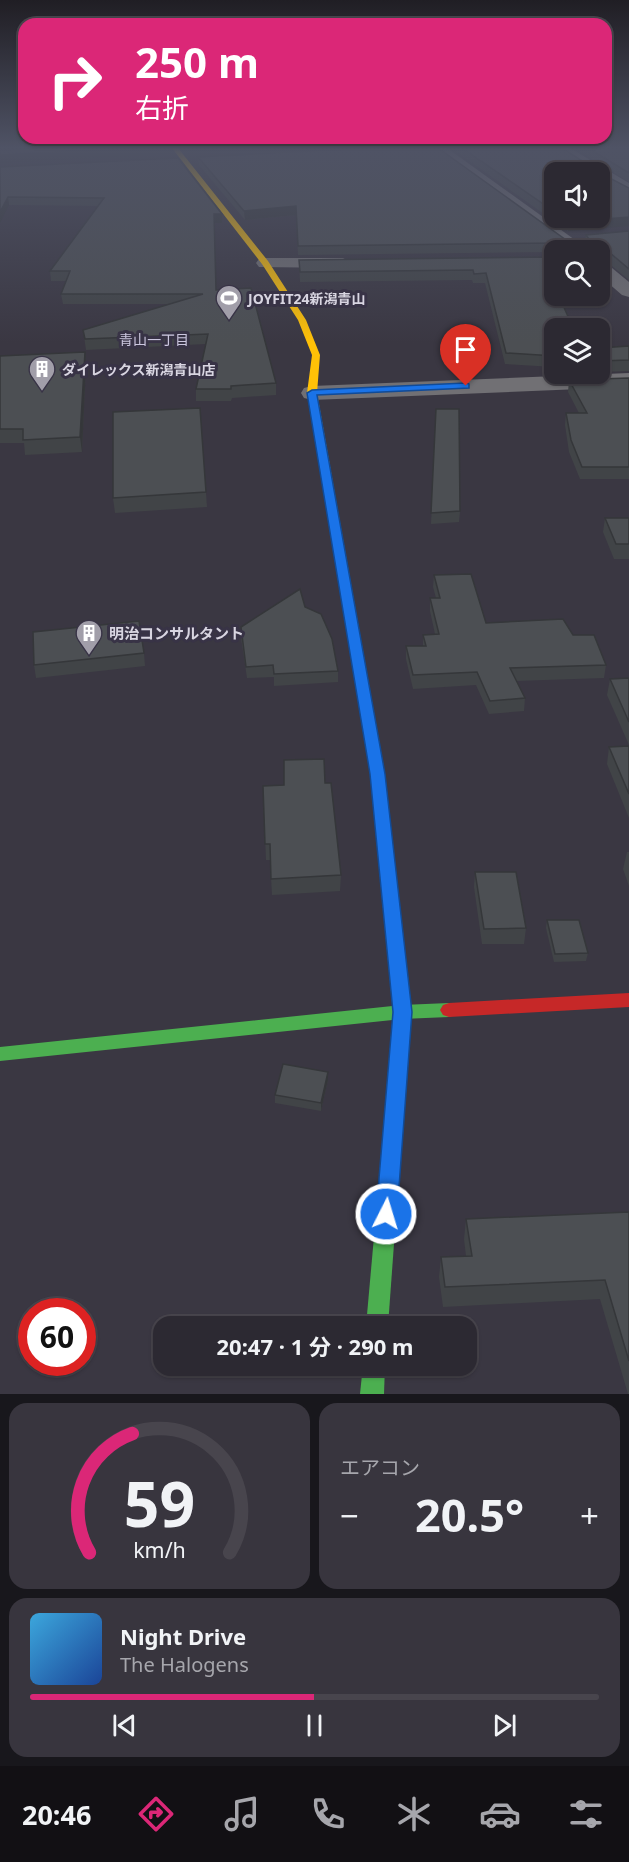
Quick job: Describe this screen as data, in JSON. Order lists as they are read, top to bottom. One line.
{"districts":["青山一丁目"],"places":{"sports":["JOYFIT24新潟青山"],"building":["ダイレックス新潟青山店","明治コンサルタント"]},"page":{"turn":["250 m","右折"],"limit":"60","trip":"20:47 · 1 分 · 290 m","tile":"エアコン","heat":["−","20.5°","+"],"song":["Night Drive","The Halogens"],"tabs":"20:46","gauge":["59","km/h"]}}
